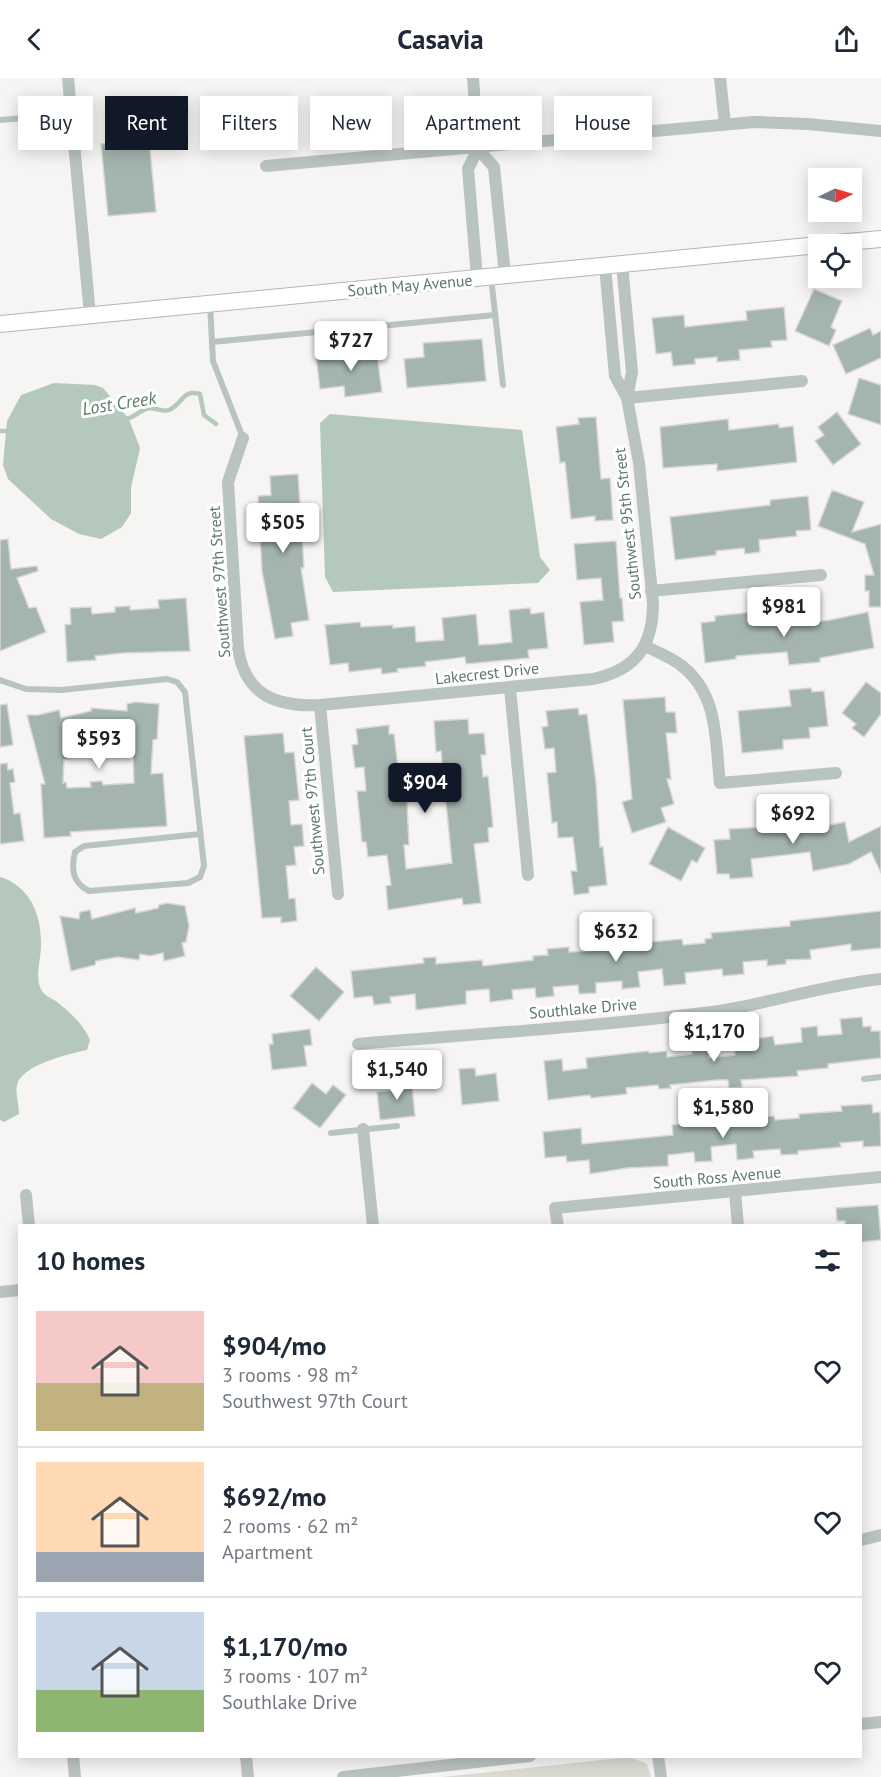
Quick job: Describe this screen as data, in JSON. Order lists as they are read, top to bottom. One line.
{"streets":{"main road":["South May Avenue"],"street":["Southwest 95th Street","Southwest 97th Street","Lakecrest Drive","Southwest 97th Court","Southlake Drive","South Ross Avenue"]},"crossings":[["South May Avenue","Southwest 95th Street"],["Southwest 95th Street","Lakecrest Drive"],["Southwest 97th Street","Lakecrest Drive"],["Southwest 97th Street","Southwest 97th Court"],["Lakecrest Drive","Southwest 97th Court"]],"water":["Lost Creek"],"north":"right","page":{"header":"Casavia","chip":["Buy","Rent","Filters","New","Apartment","House"],"price":["$727","$505","$981","$593","$904","$692","$632","$1,170","$1,540","$1,580"],"heading":"10 homes","list":[{"name":"$904/mo","note":"3 rooms · 98 m² · Southwest 97th Court"},{"name":"$692/mo","note":"2 rooms · 62 m² · Apartment"},{"name":"$1,170/mo","note":"3 rooms · 107 m² · Southlake Drive"}]}}
